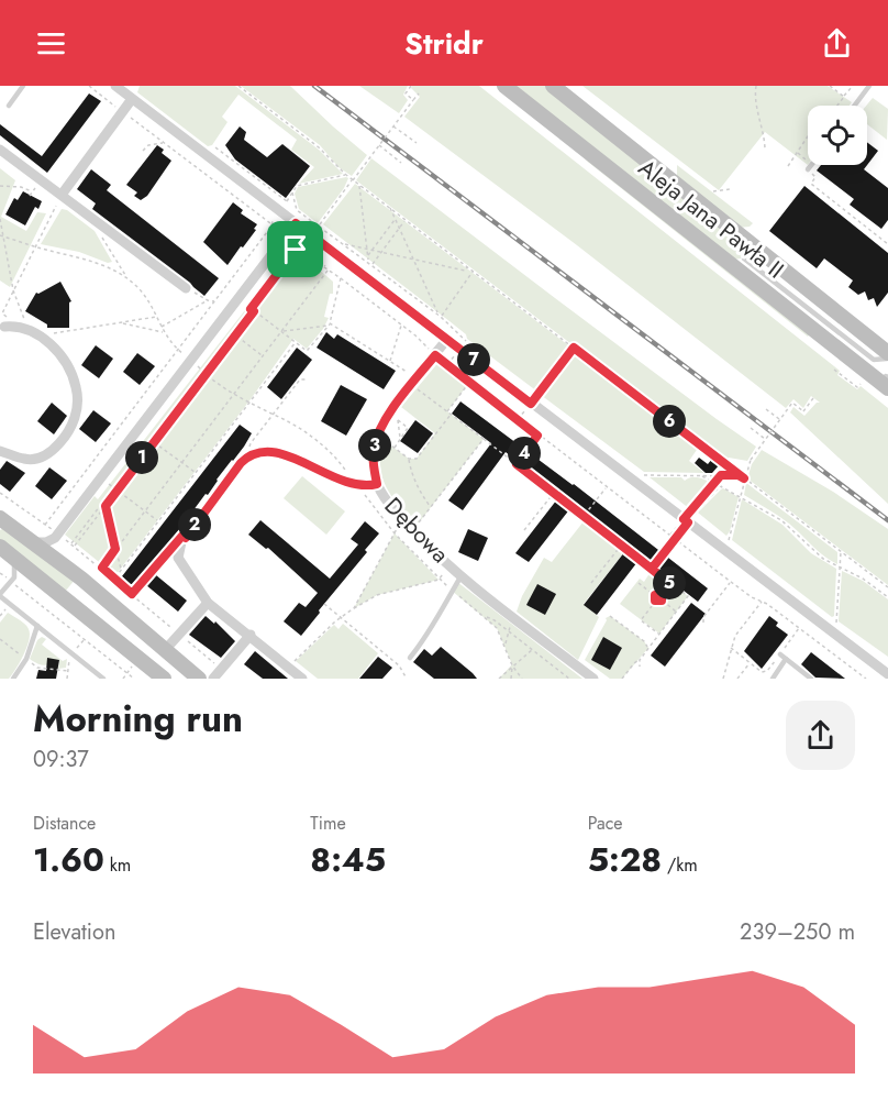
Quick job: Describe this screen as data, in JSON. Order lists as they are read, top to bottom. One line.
{"streets":{"street":["Aleja Jana Pawła II","Dębowa"]},"page":{"header":"Stridr","pins":["7","6","3","4","1","2","5"],"heading":["Morning run","09:37"],"stats":[["Distance","1.60 km"],["Time","8:45"],["Pace","5:28 /km"]],"chart":["Elevation","239–250 m"]}}
